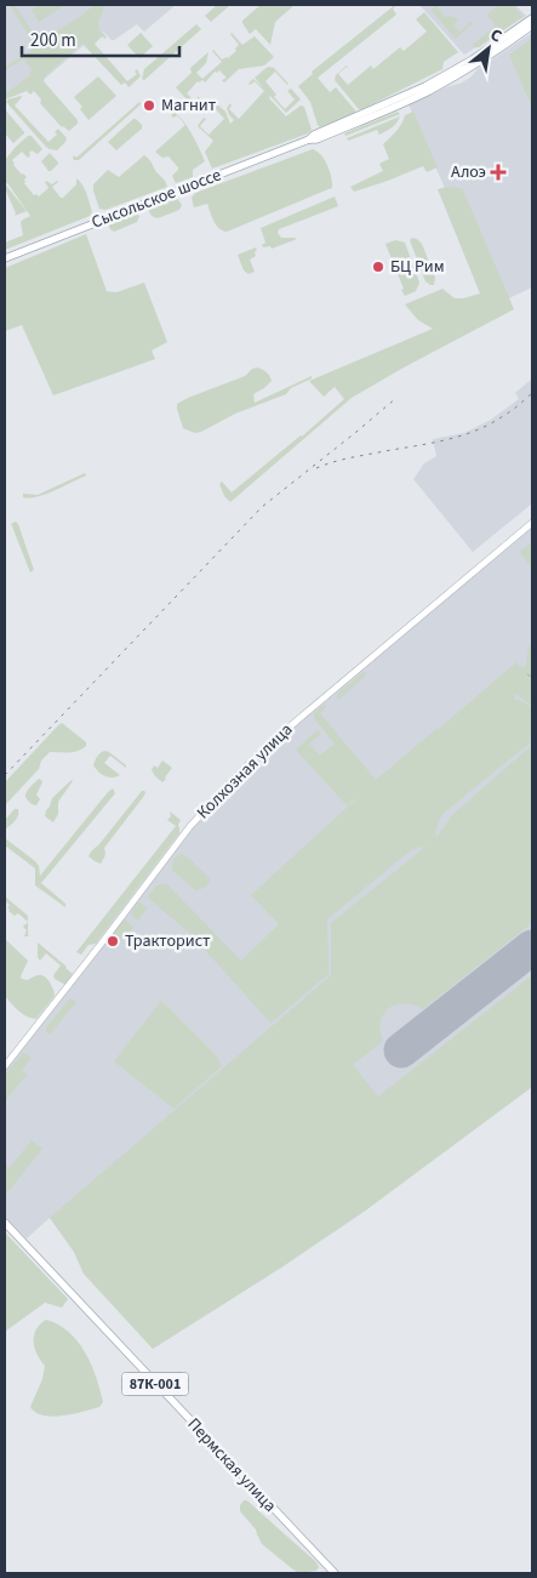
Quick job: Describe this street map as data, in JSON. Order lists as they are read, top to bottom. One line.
{"streets":{"main road":["Сысольское шоссе","87К-001","Пермская улица"],"street":["Колхозная улица"]},"places":{"other":["Магнит","БЦ Рим","Тракторист"],"health":["Алоэ"]},"scale_bar":"200 m","north":"top right"}
